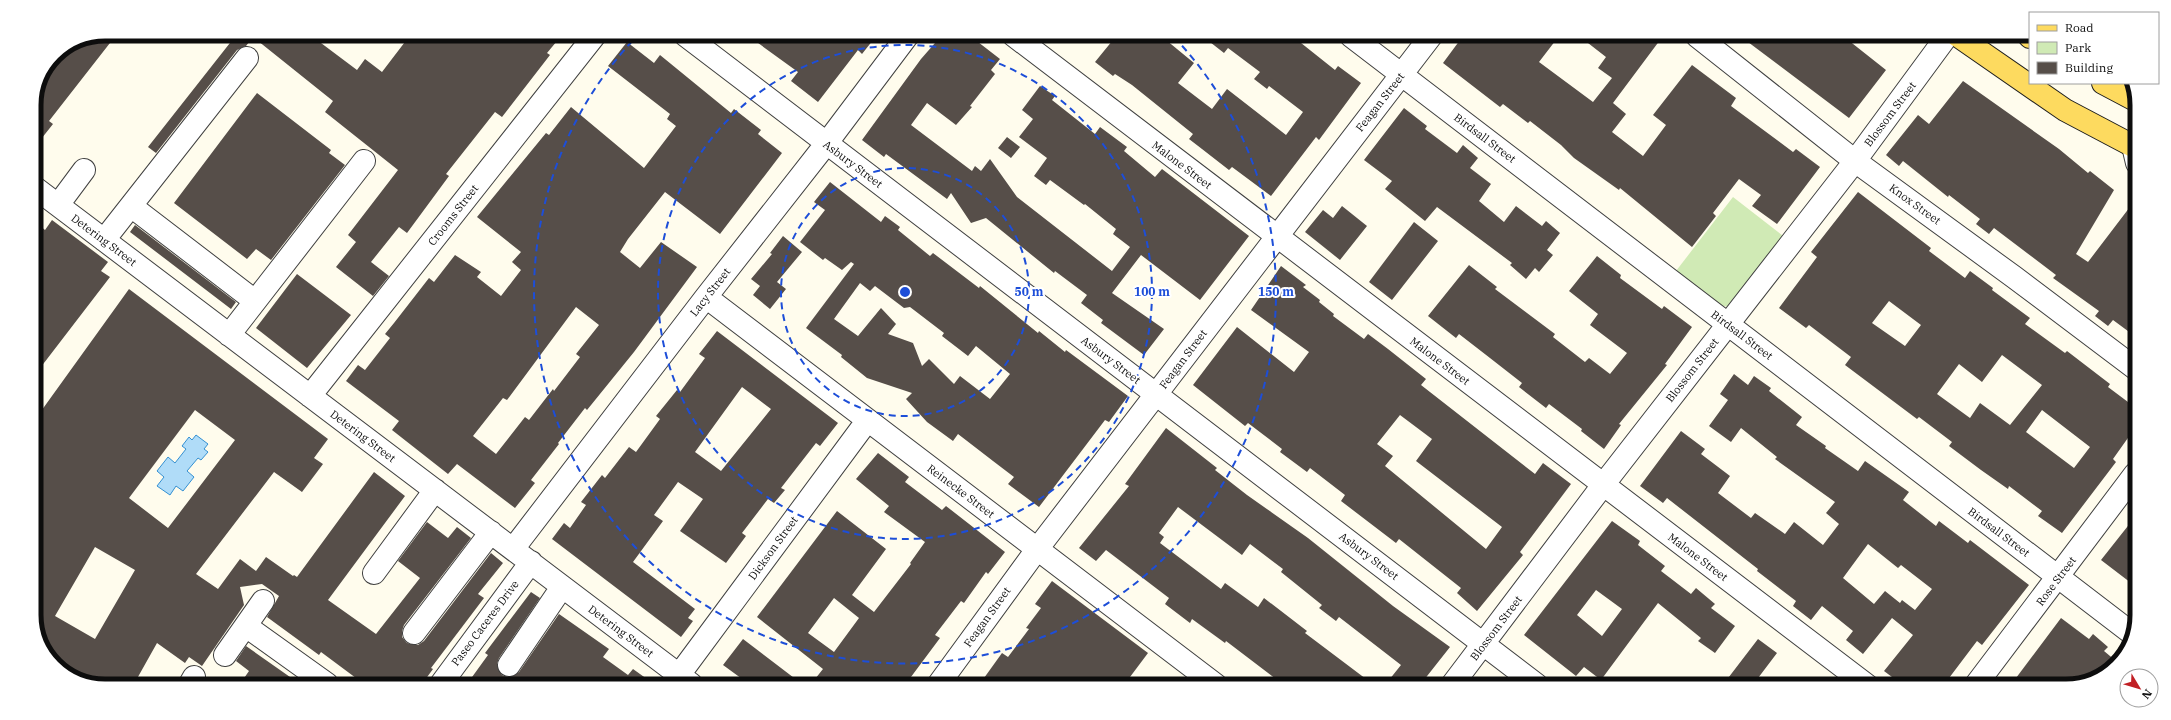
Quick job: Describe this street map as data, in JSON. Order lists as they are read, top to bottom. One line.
{"streets":{"street":["Feagan Street","Blossom Street","Birdsall Street","Asbury Street","Malone Street","Knox Street","Crooms Street","Detering Street","Lacy Street","Reinecke Street","Dickson Street","Rose Street","Paseo Caceres Drive"]},"crossings":[["Feagan Street","Birdsall Street"],["Feagan Street","Asbury Street"],["Feagan Street","Malone Street"],["Feagan Street","Reinecke Street"],["Blossom Street","Birdsall Street"],["Blossom Street","Asbury Street"],["Blossom Street","Malone Street"],["Blossom Street","Knox Street"],["Birdsall Street","Rose Street"],["Asbury Street","Lacy Street"],["Crooms Street","Detering Street"],["Detering Street","Lacy Street"],["Detering Street","Paseo Caceres Drive"],["Lacy Street","Reinecke Street"],["Reinecke Street","Dickson Street"]],"legend":["Road","Park","Building"],"north":"bottom right","rings":["50 m","100 m","150 m"]}
